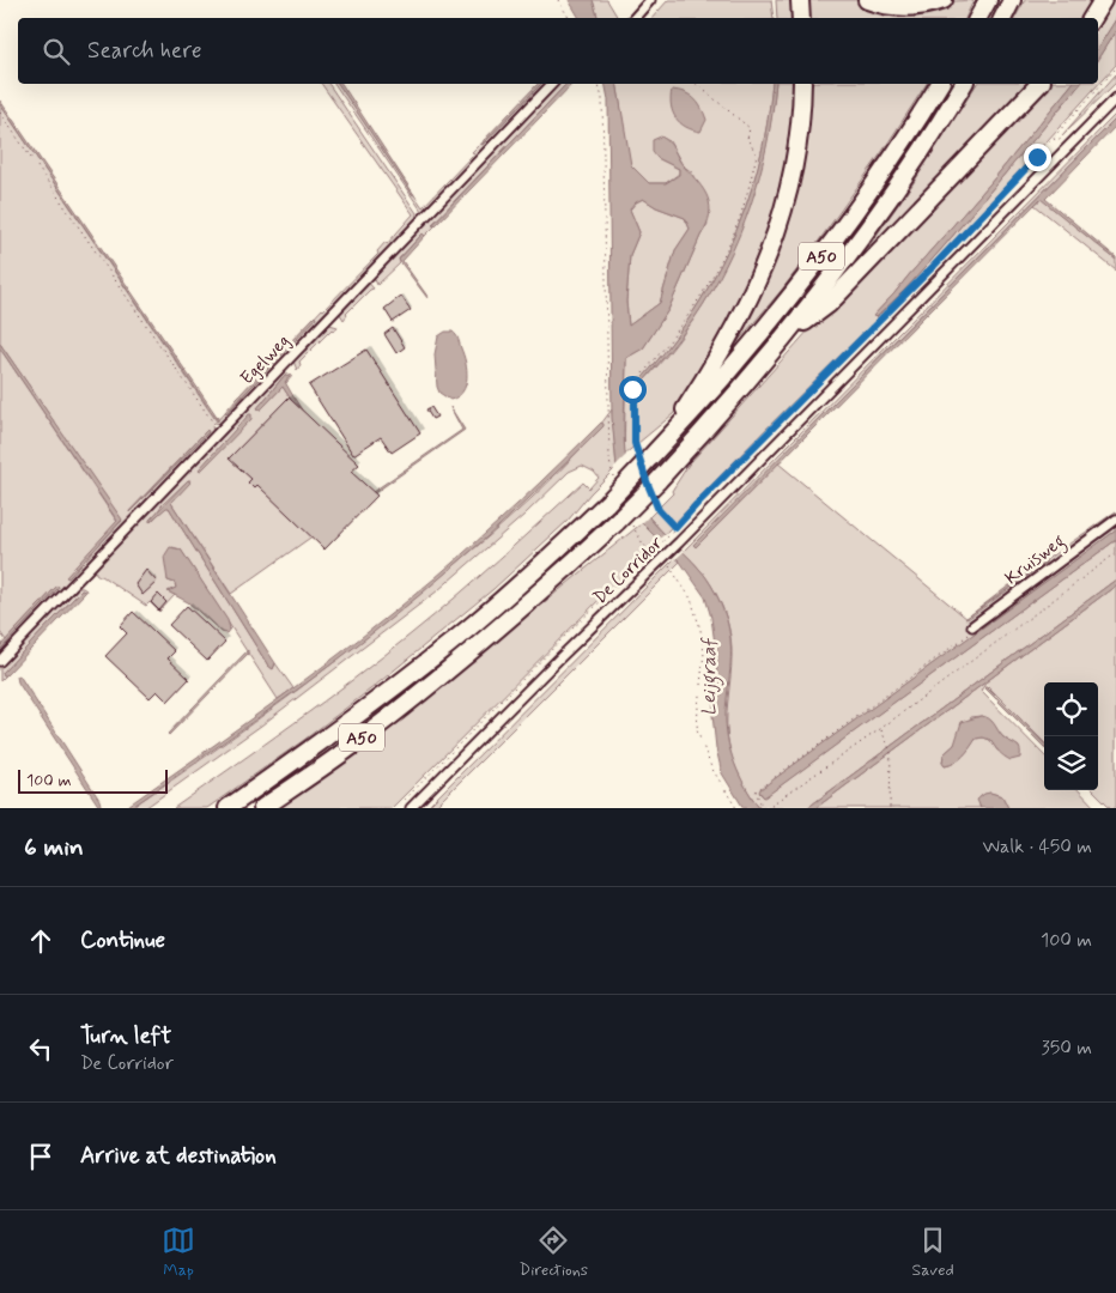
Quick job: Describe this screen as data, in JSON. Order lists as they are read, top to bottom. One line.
{"streets":{"highway":["A50"],"street":["Egelweg","Kruisweg","De Corridor"]},"water":["Leijgraaf"],"scale_bar":"100 m","page":{"search":"Search here","scale":"100 m","heading":["6 min","Walk · 450 m"],"list":[["Continue","100 m"],["Turn left","De Corridor","350 m"],"Arrive at destination"],"nav":["Map","Directions","Saved"]}}
